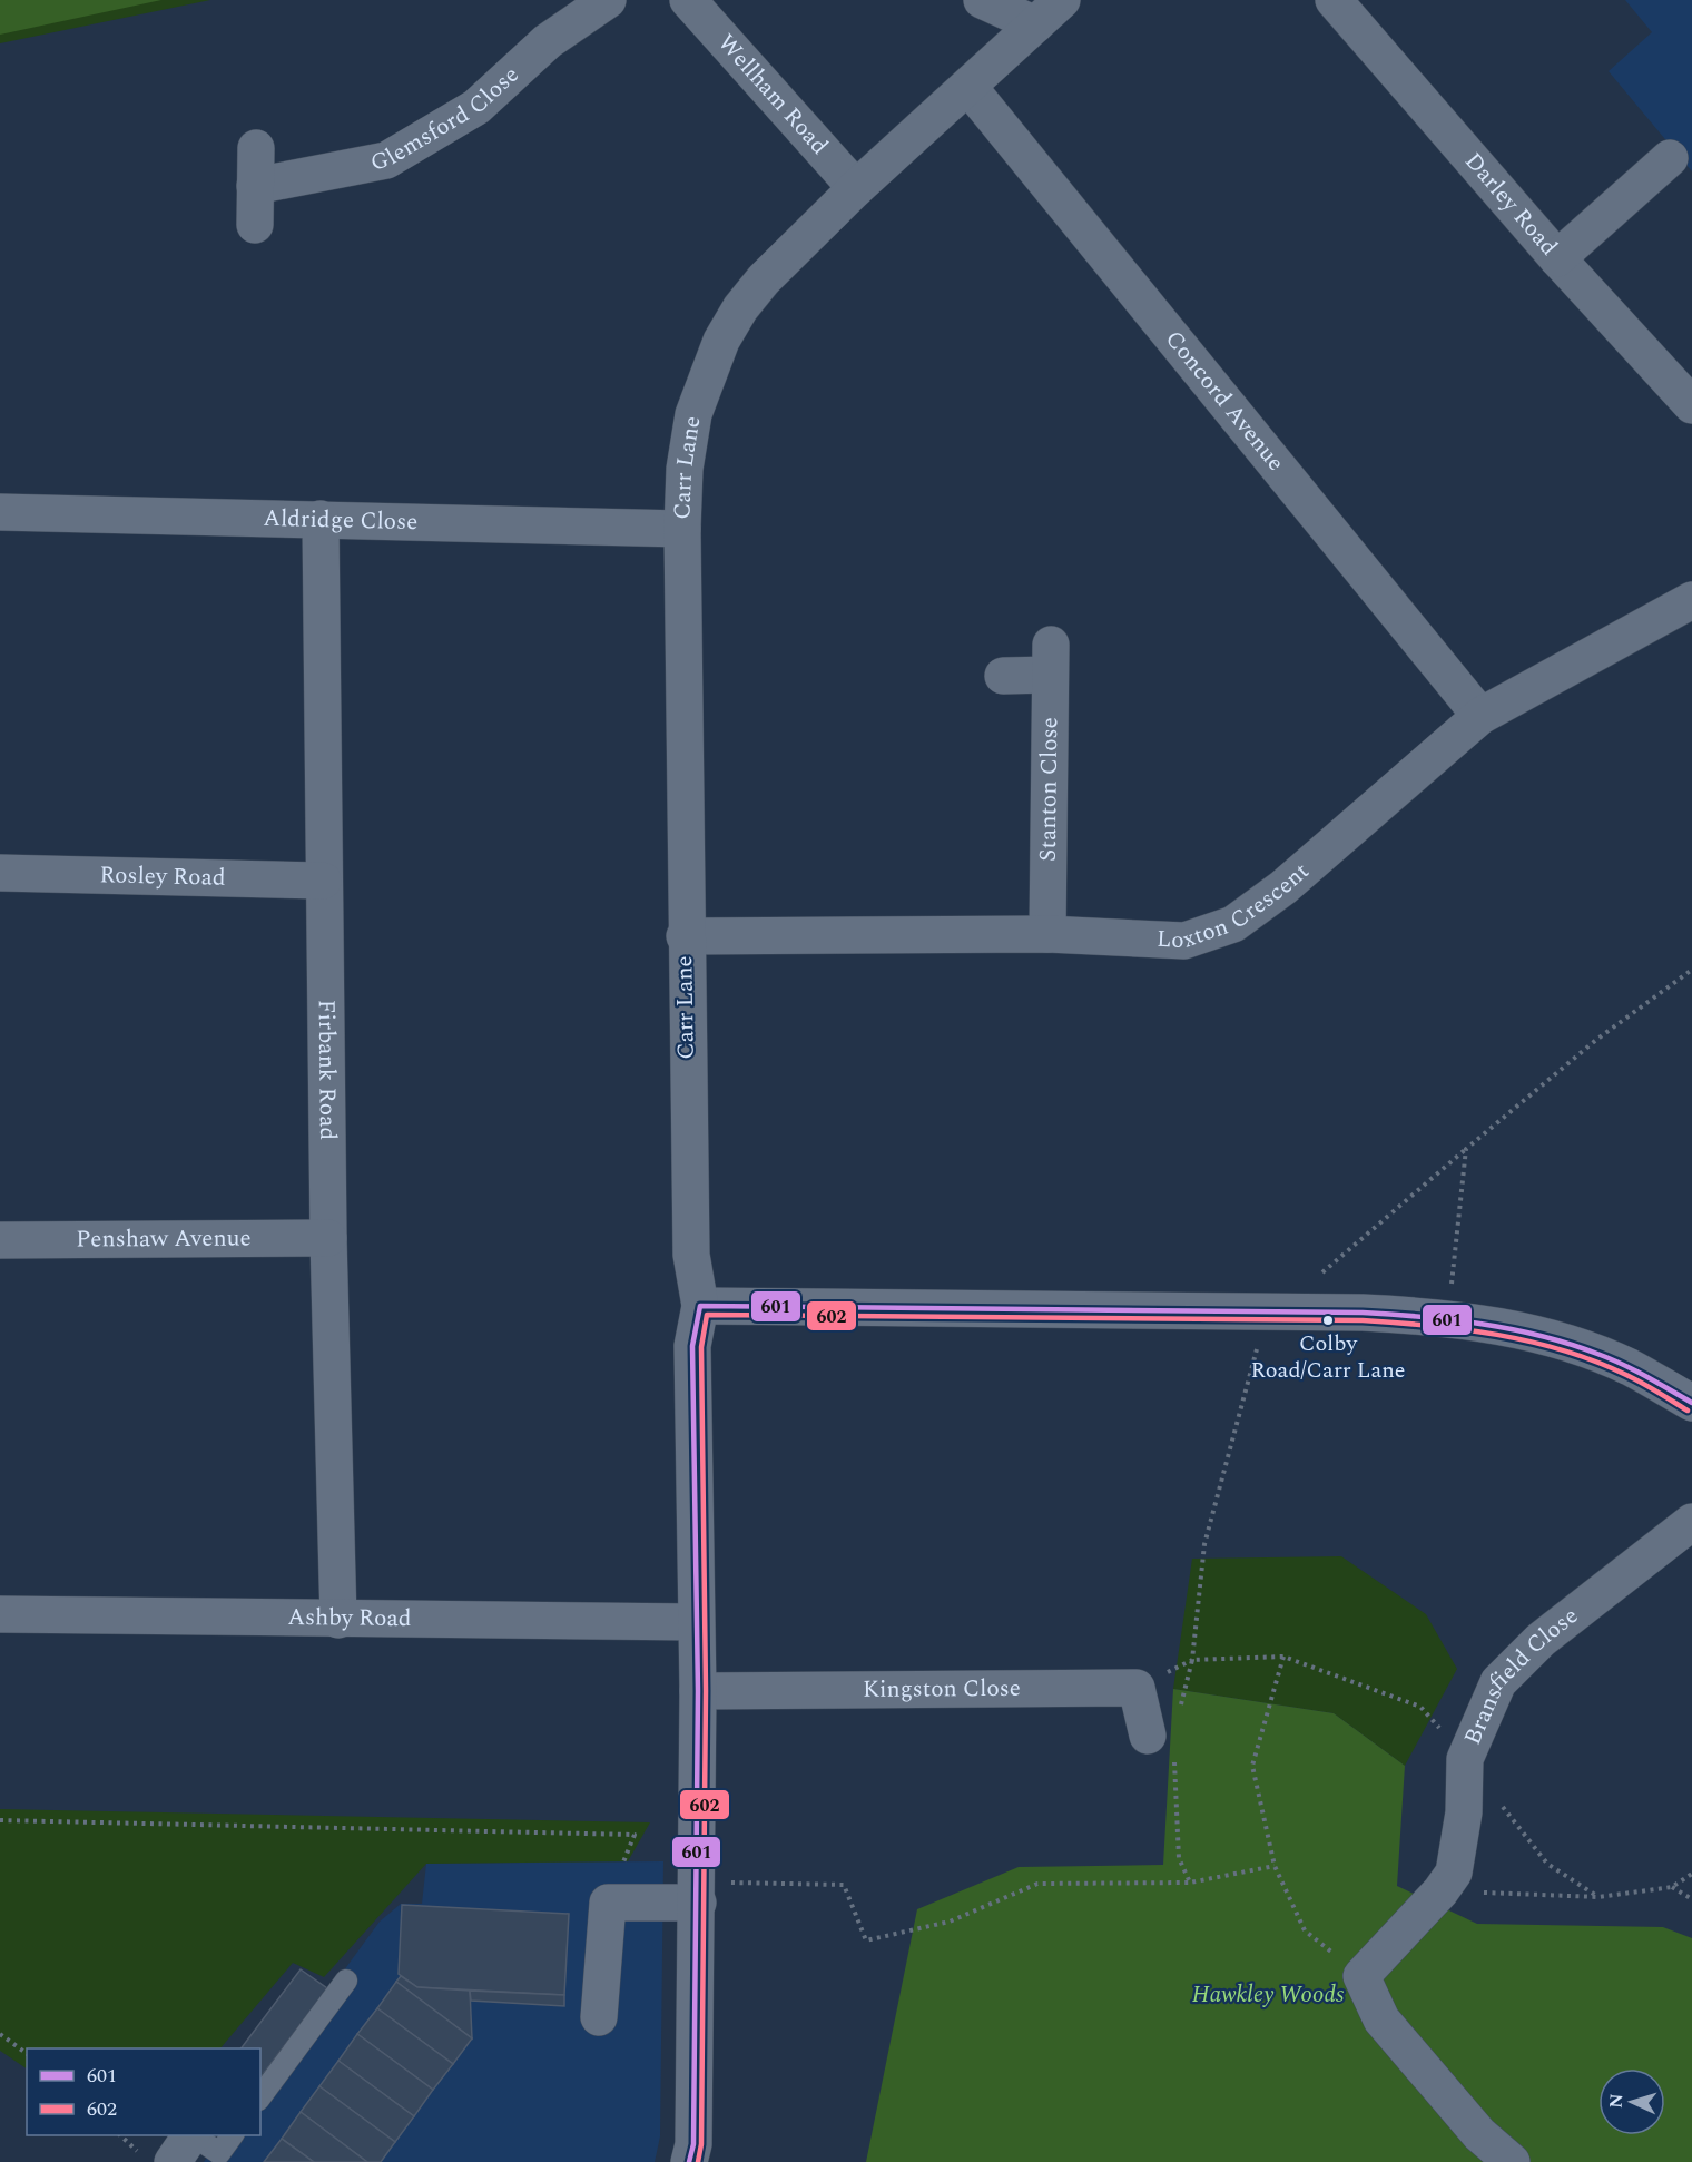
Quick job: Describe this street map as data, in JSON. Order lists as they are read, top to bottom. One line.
{"streets":{"street":["Wellham Road","Glemsford Close","Darley Road","Concord Avenue","Carr Lane","Aldridge Close","Stanton Close","Rosley Road","Loxton Crescent","Firbank Road","Penshaw Avenue","Ashby Road","Bransfield Close","Kingston Close"]},"crossings":[["Wellham Road","Carr Lane"],["Concord Avenue","Carr Lane"],["Concord Avenue","Loxton Crescent"],["Carr Lane","Aldridge Close"],["Carr Lane","Loxton Crescent"],["Carr Lane","Ashby Road"],["Carr Lane","Kingston Close"],["Aldridge Close","Firbank Road"],["Stanton Close","Loxton Crescent"],["Rosley Road","Firbank Road"],["Firbank Road","Penshaw Avenue"],["Firbank Road","Ashby Road"]],"parks":["Hawkley Woods"],"places":["Colby Road/Carr Lane"],"lines":["transit line 601","transit line 602"],"legend":["601","602"],"north":"left"}
